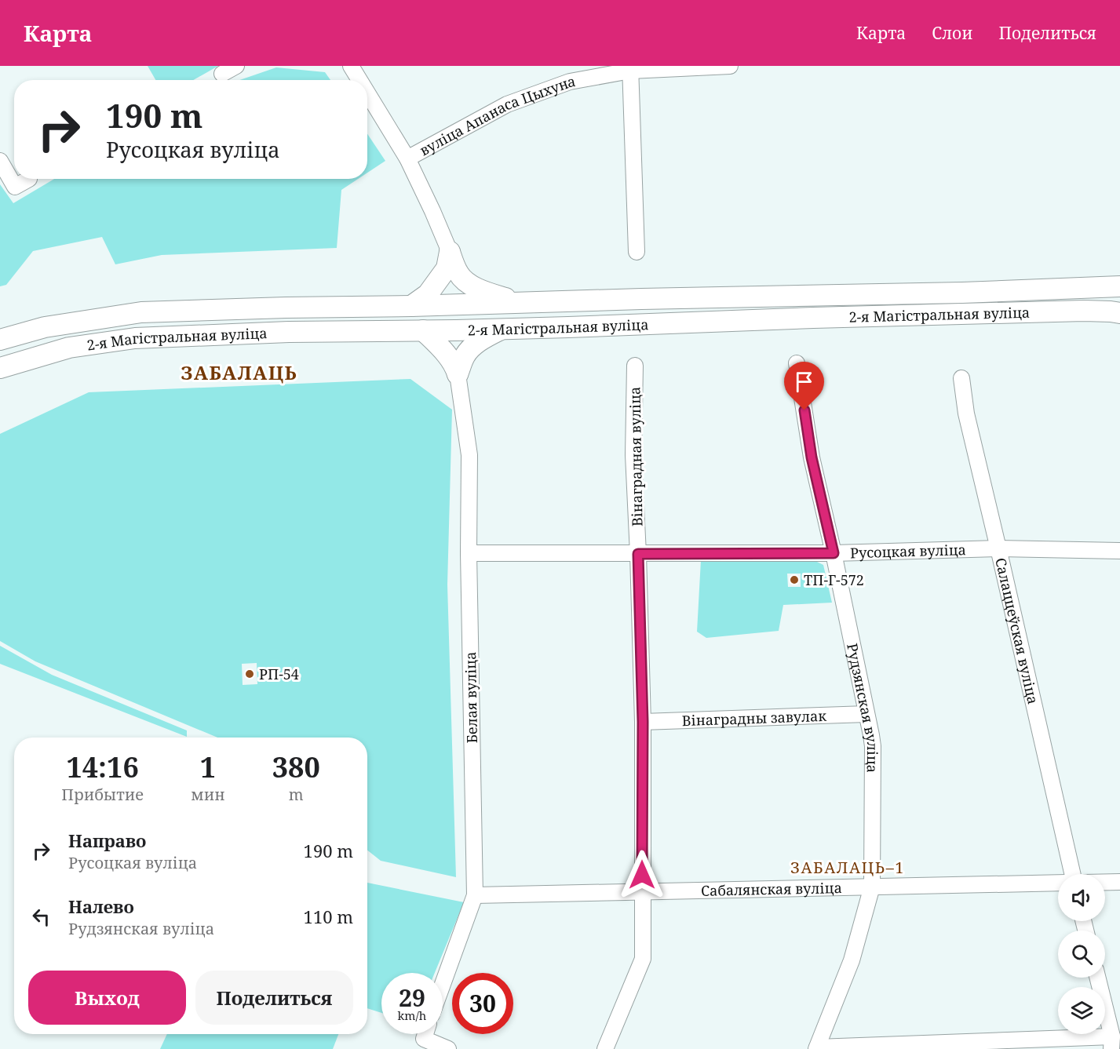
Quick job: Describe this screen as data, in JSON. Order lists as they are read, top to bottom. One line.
{"streets":{"main road":["2-я Магістральная вуліца"],"street":["вуліца Апанаса Цыхуна","Вінаградная вуліца","Русоцкая вуліца","Салаццеўская вуліца","Белая вуліца","Рудзянская вуліца","Вінаградны завулак","Сабалянская вуліца"]},"crossings":[["Вінаградная вуліца","Русоцкая вуліца"],["Вінаградная вуліца","Вінаградны завулак"],["Вінаградная вуліца","Сабалянская вуліца"],["Русоцкая вуліца","Салаццеўская вуліца"],["Русоцкая вуліца","Белая вуліца"],["Русоцкая вуліца","Рудзянская вуліца"],["Белая вуліца","Сабалянская вуліца"],["Рудзянская вуліца","Вінаградны завулак"],["Рудзянская вуліца","Сабалянская вуліца"]],"districts":["ЗАБАЛАЦЬ","ЗАБАЛАЦЬ–1"],"places":["ТП-Г-572","РП-54"],"page":{"header":"Карта","nav":["Карта","Слои","Поделиться"],"turn":["190 m","Русоцкая вуліца"],"eta":["14:16","Прибытие","1","мин","380","m"],"list":[{"name":"Направо","note":"Русоцкая вуліца","value":"190 m"},{"name":"Налево","note":"Рудзянская вуліца","value":"110 m"}],"buttons":["Выход","Поделиться"],"speed":"29 km/h","limit":"30"}}
